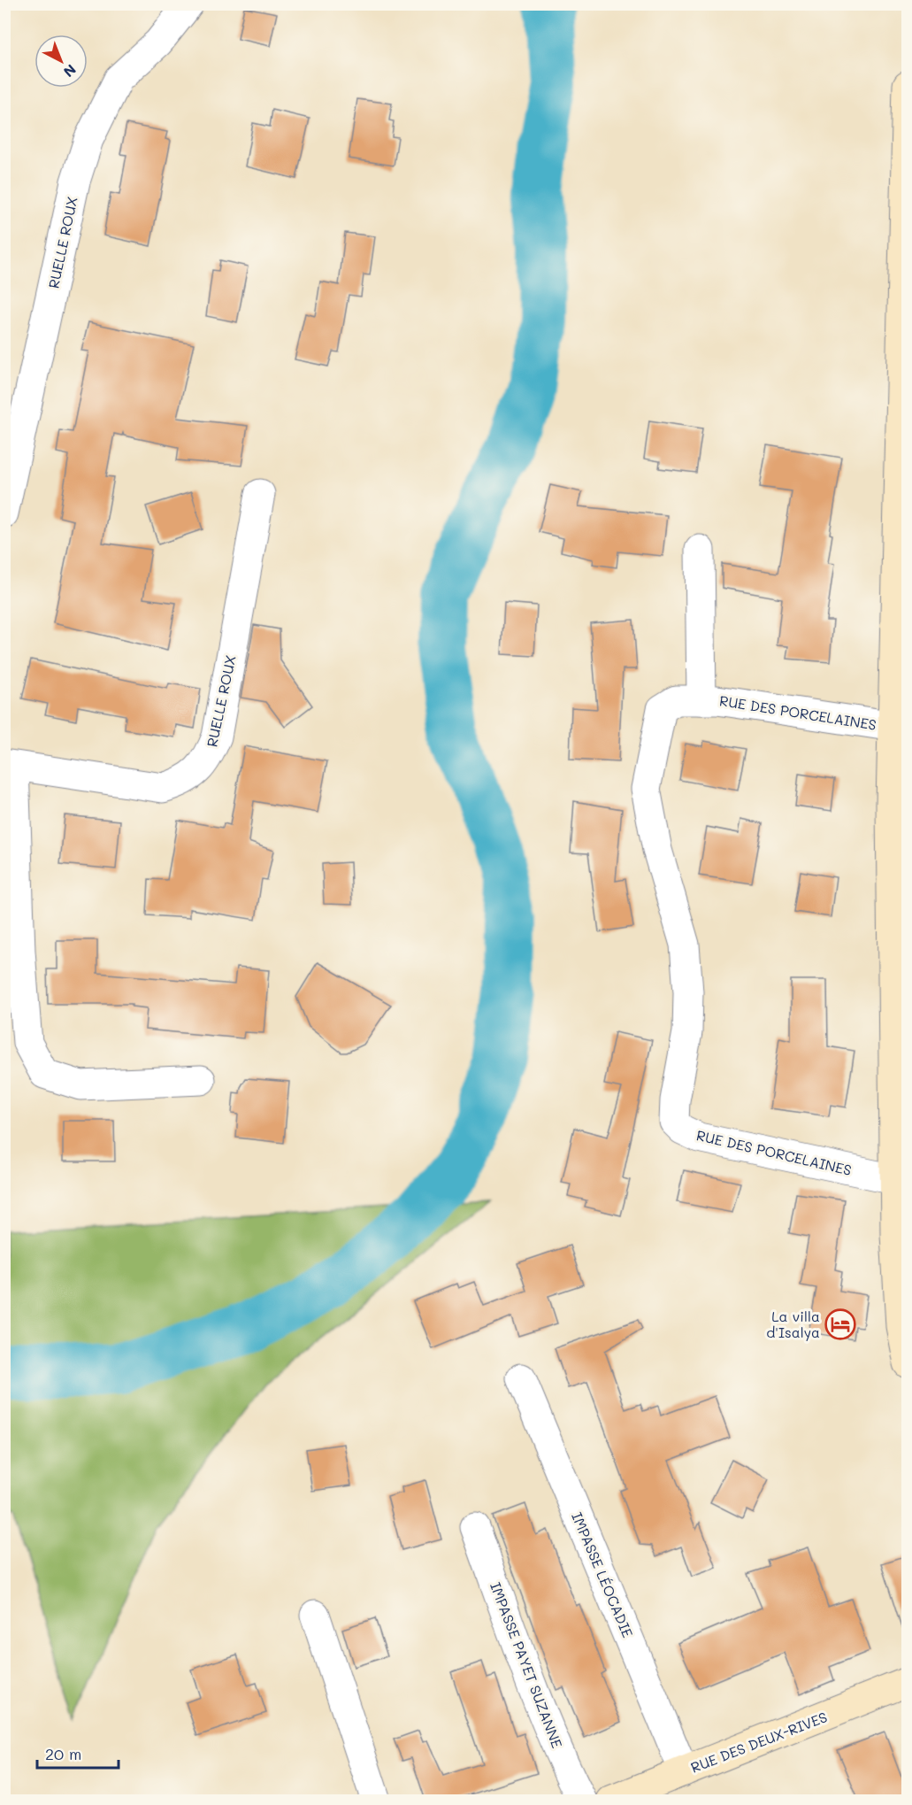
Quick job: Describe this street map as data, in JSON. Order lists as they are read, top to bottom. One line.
{"streets":{"street":["RUELLE ROUX","RUE DES PORCELAINES","IMPASSE LÉOCADIE","IMPASSE PAYET SUZANNE","RUE DES DEUX-RIVES"]},"crossings":[["IMPASSE LÉOCADIE","RUE DES DEUX-RIVES"]],"places":{"hotel":["La villa d'Isalya"]},"scale_bar":"20 m","north":"bottom right"}
